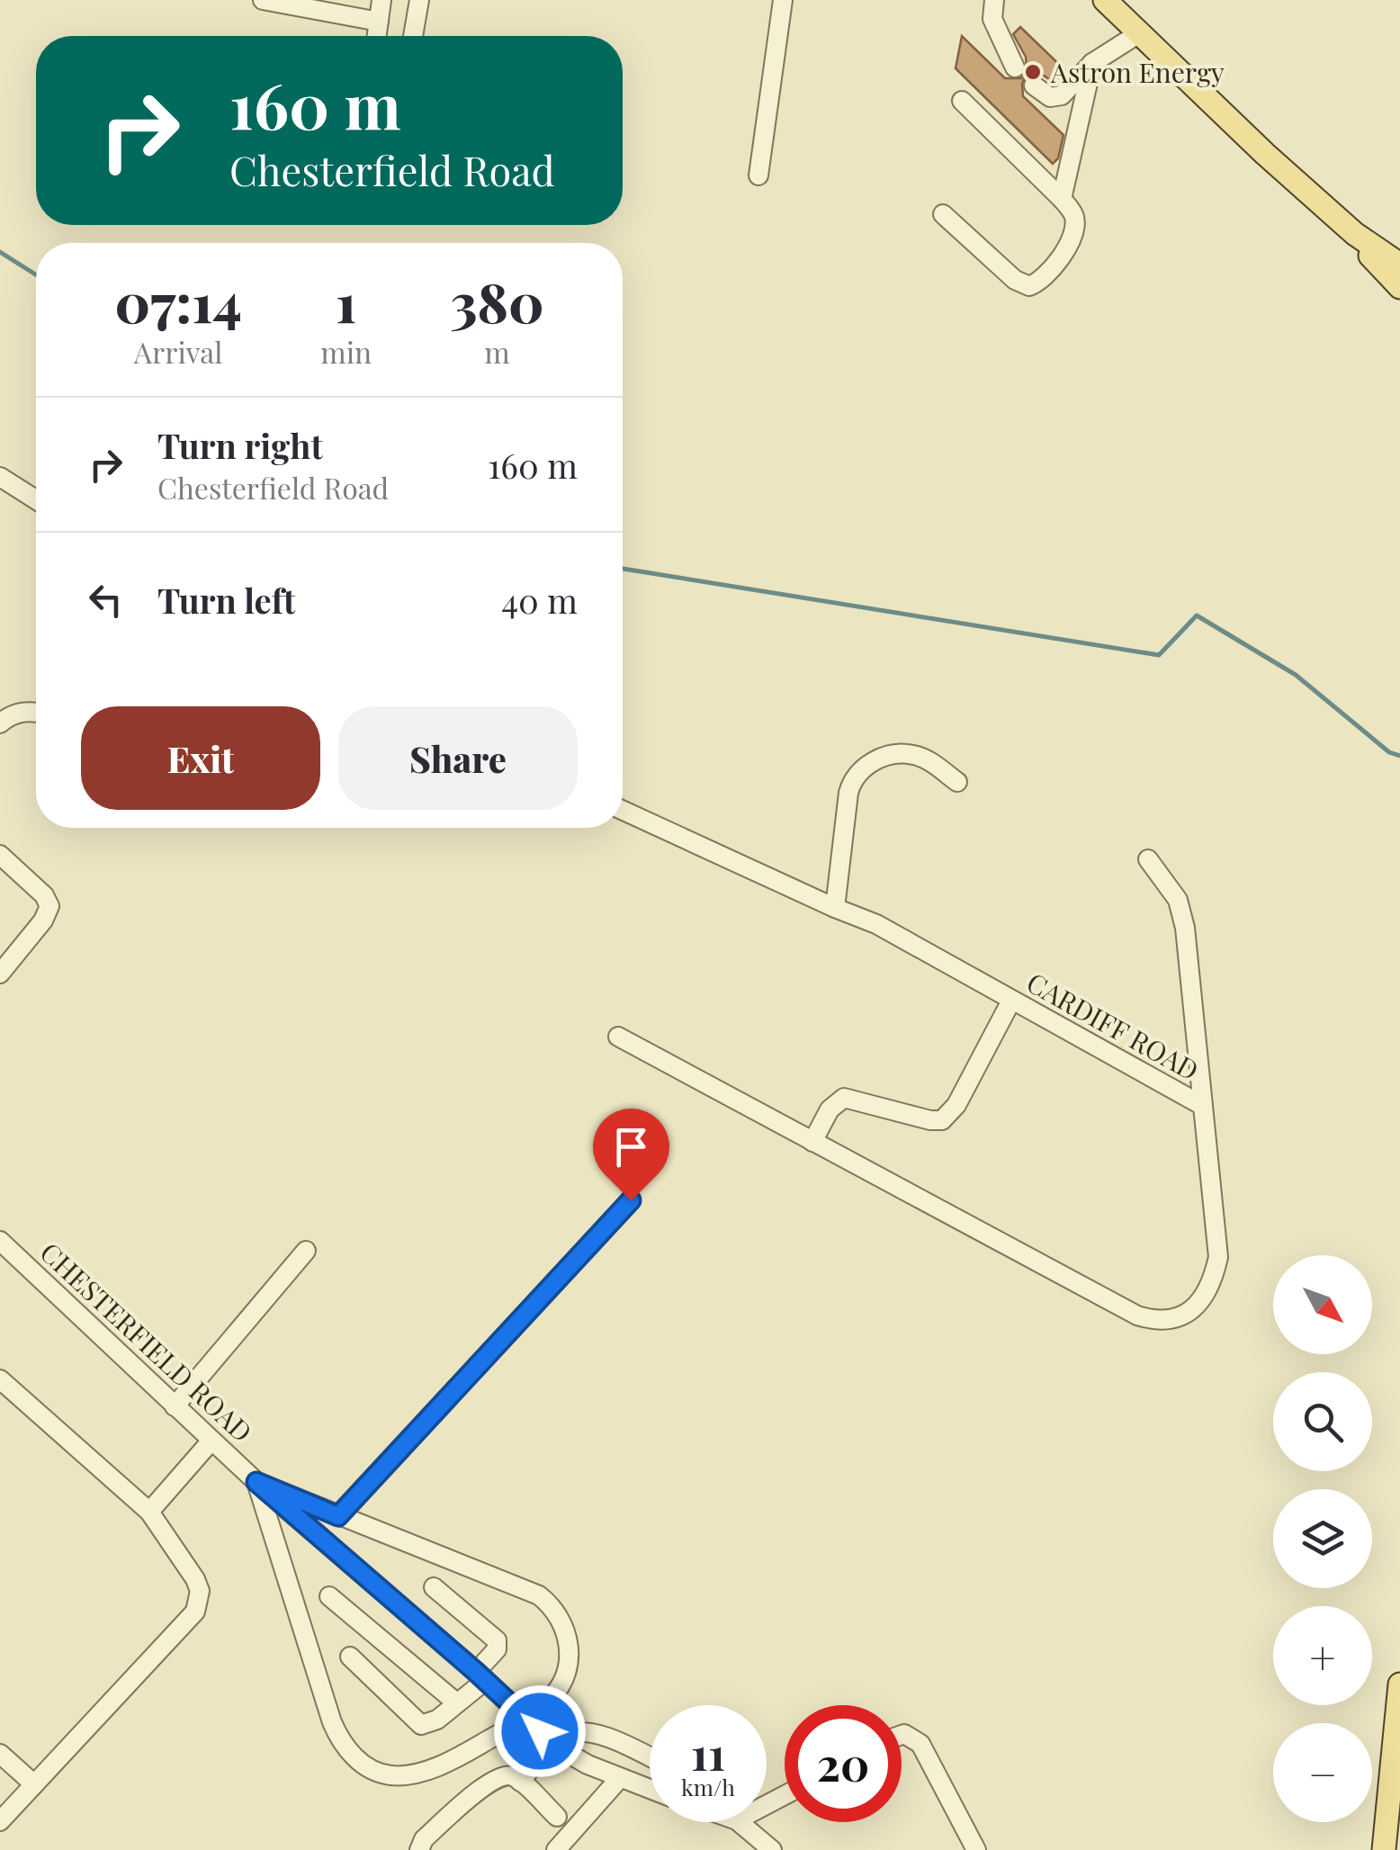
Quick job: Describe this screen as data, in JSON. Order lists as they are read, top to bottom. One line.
{"streets":{"street":["CARDIFF ROAD","CHESTERFIELD ROAD"]},"places":["Astron Energy"],"north":"bottom right","page":{"turn":["160 m","Chesterfield Road"],"eta":["07:14","Arrival","1","min","380","m"],"list":[{"name":"Turn right","note":"Chesterfield Road","value":"160 m"},{"name":"Turn left","value":"40 m"}],"buttons":["Exit","Share"],"map_buttons":["+","−"],"speed":"11 km/h","limit":"20"}}
